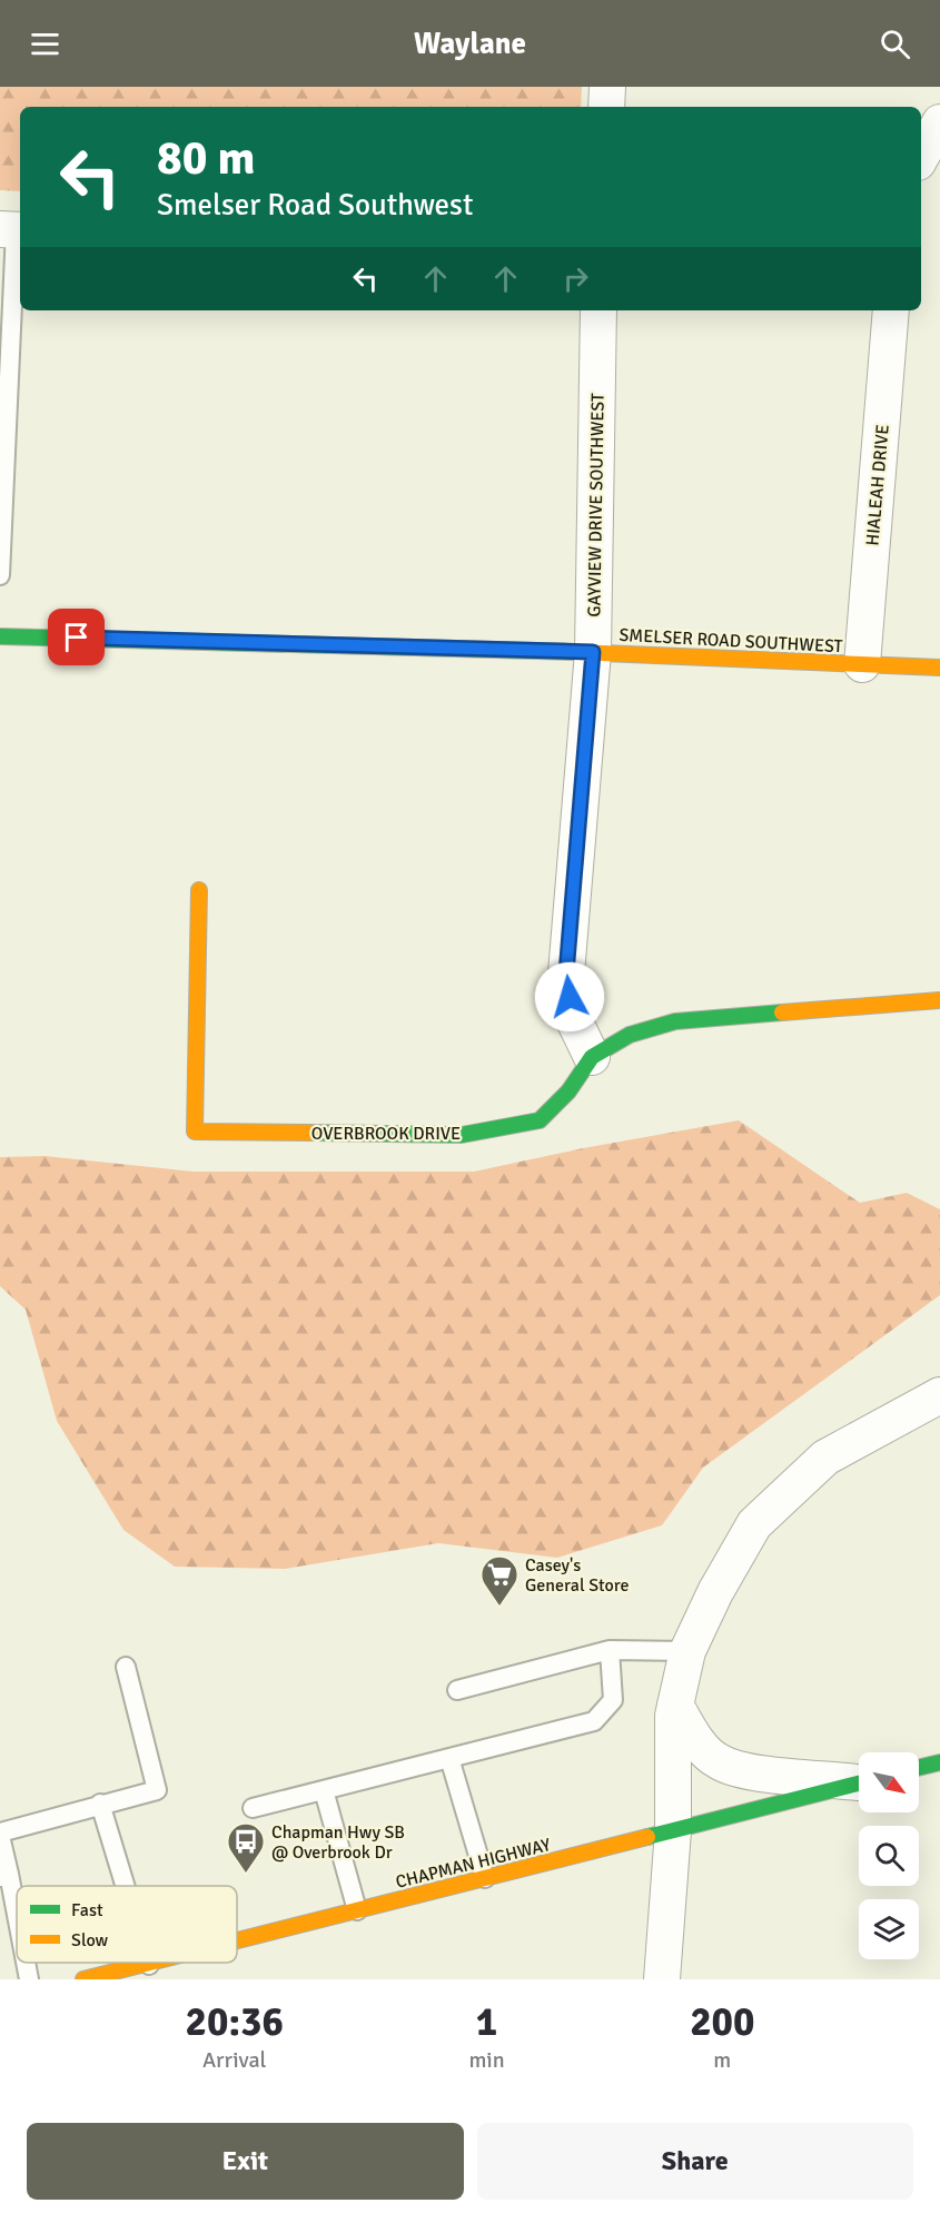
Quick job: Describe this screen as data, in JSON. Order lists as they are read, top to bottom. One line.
{"streets":{"main road":["SMELSER ROAD SOUTHWEST","OVERBROOK DRIVE","CHAPMAN HIGHWAY"],"street":["HIALEAH DRIVE","GAYVIEW DRIVE SOUTHWEST"]},"crossings":[["HIALEAH DRIVE","SMELSER ROAD SOUTHWEST"],["GAYVIEW DRIVE SOUTHWEST","SMELSER ROAD SOUTHWEST"],["GAYVIEW DRIVE SOUTHWEST","OVERBROOK DRIVE"]],"places":{"supermarket":["Casey's General Store"],"bus stop":["Chapman Hwy SB @ Overbrook Dr"]},"legend":["Fast","Slow"],"north":"bottom right","page":{"header":"Waylane","turn":["80 m","Smelser Road Southwest"],"eta":["20:36","Arrival","1","min","200","m"],"buttons":["Exit","Share"]}}
